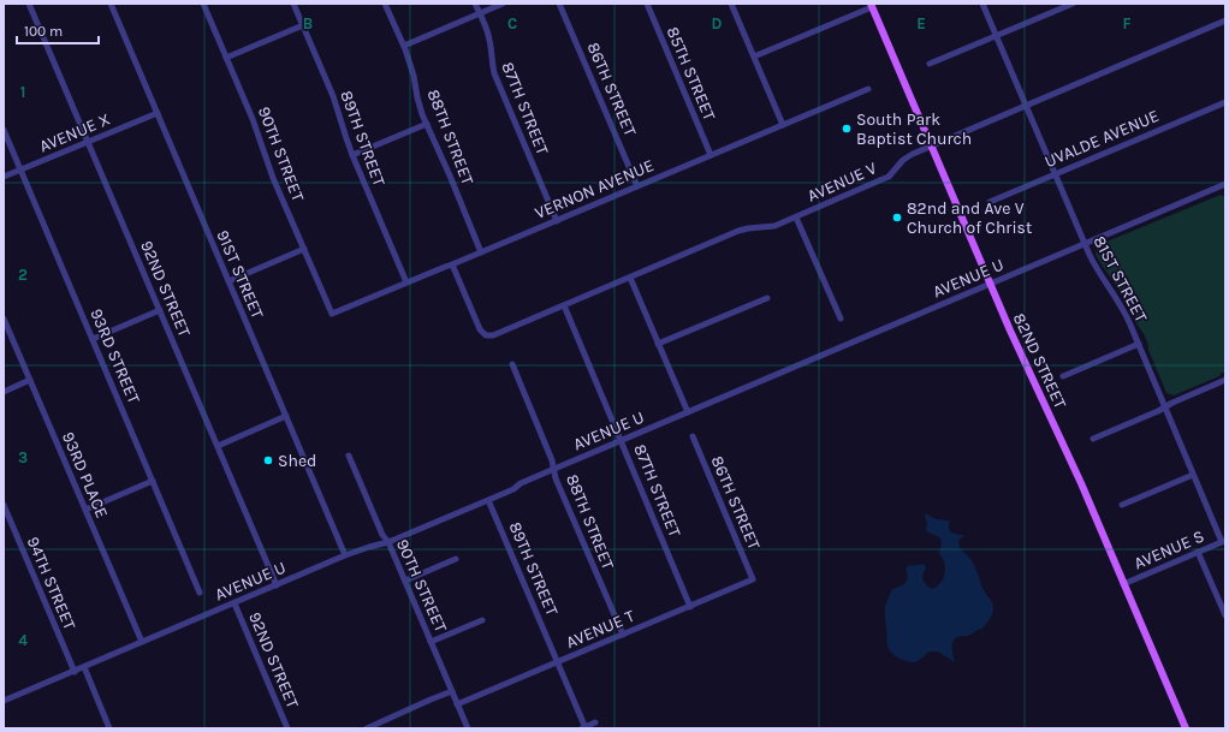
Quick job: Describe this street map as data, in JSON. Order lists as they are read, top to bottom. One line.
{"streets":{"main road":["82ND STREET"],"street":["85TH STREET","86TH STREET","87TH STREET","AVENUE X","88TH STREET","89TH STREET","UVALDE AVENUE","90TH STREET","AVENUE V","VERNON AVENUE","91ST STREET","AVENUE U","81ST STREET","92ND STREET","93RD STREET","93RD PLACE","AVENUE S","94TH STREET","AVENUE T"]},"crossings":[["85TH STREET","VERNON AVENUE"],["86TH STREET","VERNON AVENUE"],["86TH STREET","AVENUE T"],["87TH STREET","AVENUE V"],["87TH STREET","VERNON AVENUE"],["87TH STREET","AVENUE U"],["87TH STREET","AVENUE T"],["AVENUE X","91ST STREET"],["AVENUE X","92ND STREET"],["AVENUE X","93RD STREET"],["88TH STREET","VERNON AVENUE"],["88TH STREET","AVENUE U"],["88TH STREET","AVENUE T"],["89TH STREET","VERNON AVENUE"],["89TH STREET","AVENUE U"],["89TH STREET","AVENUE T"],["UVALDE AVENUE","81ST STREET"],["90TH STREET","VERNON AVENUE"],["90TH STREET","AVENUE U"],["90TH STREET","AVENUE T"],["AVENUE V","VERNON AVENUE"],["AVENUE V","81ST STREET"],["AVENUE V","82ND STREET"],["91ST STREET","AVENUE U"],["AVENUE U","81ST STREET"],["AVENUE U","92ND STREET"],["AVENUE U","82ND STREET"],["AVENUE U","93RD PLACE"],["AVENUE U","94TH STREET"],["81ST STREET","AVENUE S"],["82ND STREET","AVENUE S"]],"places":["South Park Baptist Church","82nd and Ave V Church of Christ","Shed"],"scale_bar":"100 m","grid":{"columns":["B","C","D","E","F"],"rows":["1","2","3","4"]}}
